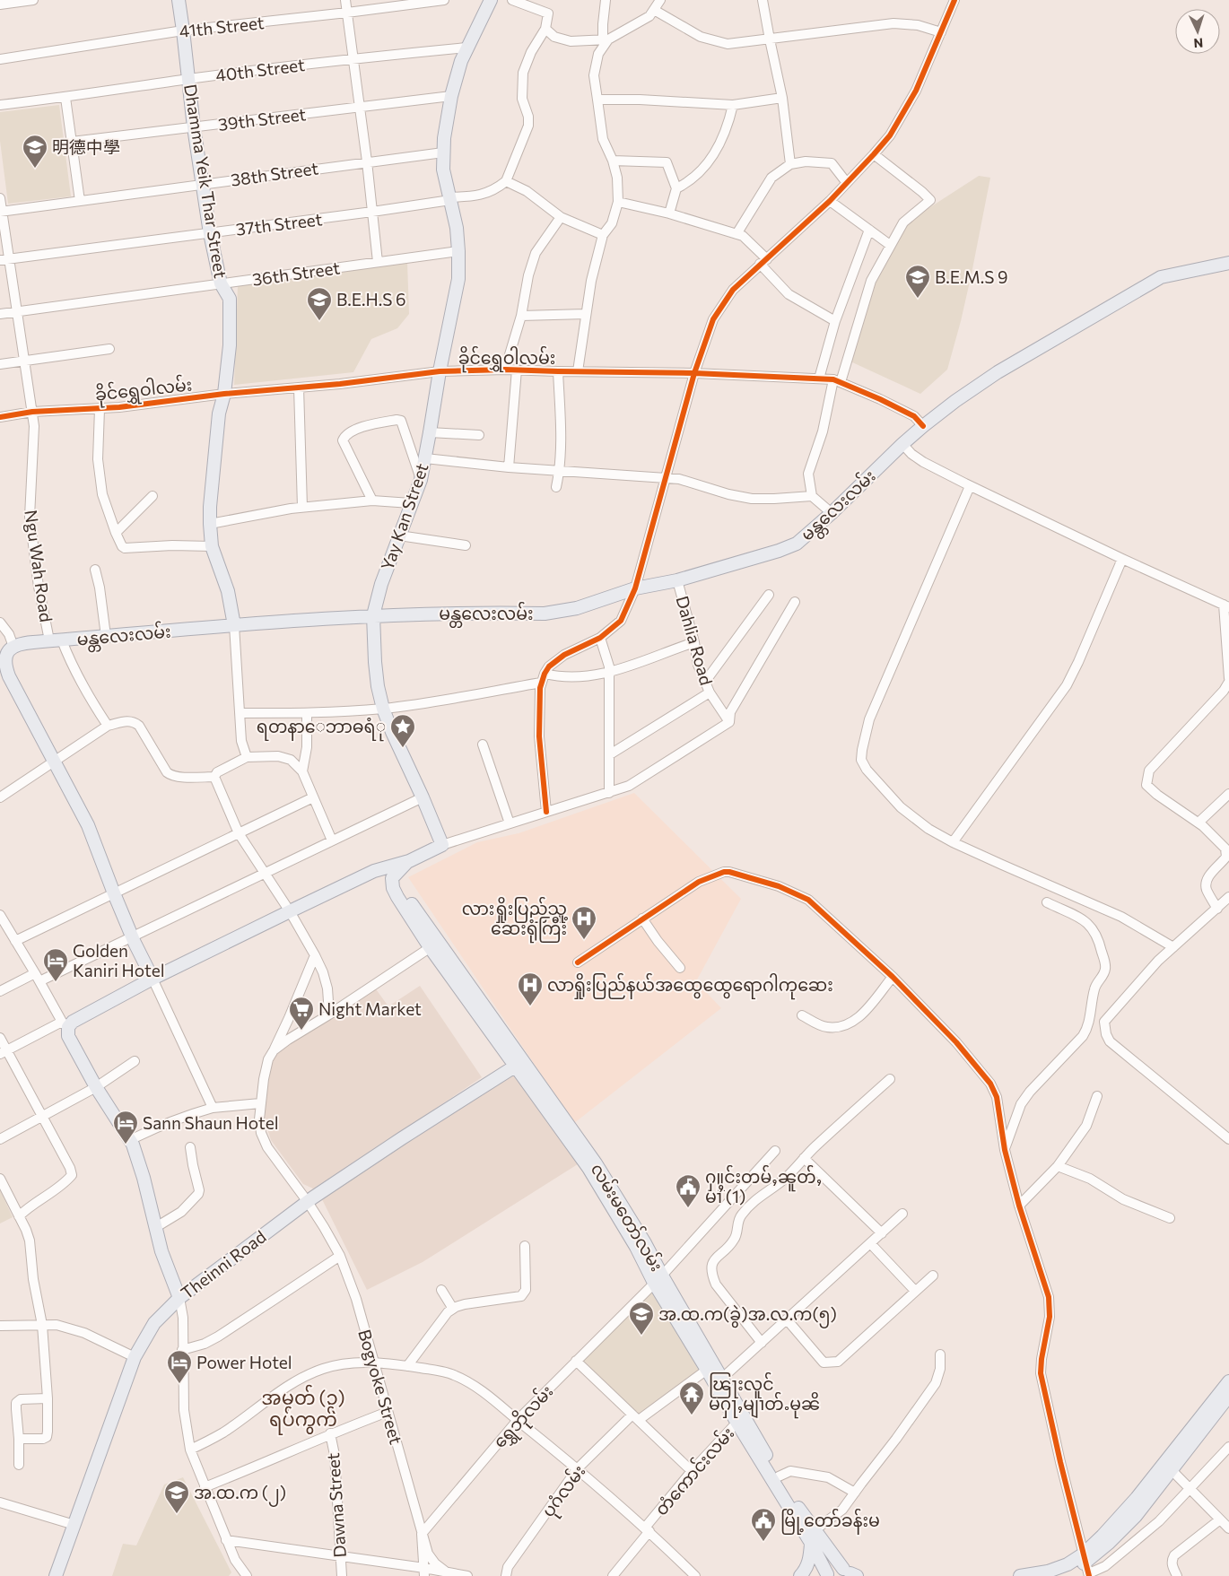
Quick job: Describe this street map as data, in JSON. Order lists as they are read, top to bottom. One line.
{"streets":{"main road":["Dhamma Yeik Thar Street","မန္တလေးလမ်း","Yay Kan Street","လမ်းမတော်လမ်း","Theinni Road"],"street":["41th Street","40th Street","39th Street","38th Street","37th Street","36th Street","ခိုင်ရွှေဝါလမ်း","Ngu Wah Road","Dahlia Road","Bogyoke Street","ရွှေဘိုလမ်း","တံကောင်းလမ်း","ပုဂံလမ်း","Dawna Street"]},"crossings":[["41th Street","Dhamma Yeik Thar Street"],["40th Street","Dhamma Yeik Thar Street"],["40th Street","Yay Kan Street"],["39th Street","Dhamma Yeik Thar Street"],["39th Street","Yay Kan Street"],["38th Street","Dhamma Yeik Thar Street"],["38th Street","Yay Kan Street"],["38th Street","Ngu Wah Road"],["Dhamma Yeik Thar Street","37th Street"],["Dhamma Yeik Thar Street","36th Street"],["Dhamma Yeik Thar Street","ခိုင်ရွှေဝါလမ်း"],["Dhamma Yeik Thar Street","မန္တလေးလမ်း"],["37th Street","Yay Kan Street"],["37th Street","Ngu Wah Road"],["36th Street","Yay Kan Street"],["36th Street","Ngu Wah Road"],["ခိုင်ရွှေဝါလမ်း","မန္တလေးလမ်း"],["ခိုင်ရွှေဝါလမ်း","Yay Kan Street"],["ခိုင်ရွှေဝါလမ်း","Ngu Wah Road"],["မန္တလေးလမ်း","Yay Kan Street"],["မန္တလေးလမ်း","Ngu Wah Road"],["မန္တလေးလမ်း","Dahlia Road"],["လမ်းမတော်လမ်း","Theinni Road"],["လမ်းမတော်လမ်း","ရွှေဘိုလမ်း"],["လမ်းမတော်လမ်း","တံကောင်းလမ်း"],["လမ်းမတော်လမ်း","ပုဂံလမ်း"],["Theinni Road","Bogyoke Street"],["Bogyoke Street","ရွှေဘိုလမ်း"]],"districts":["အမှတ် (၃) ရပ်ကွက်"],"places":{"school or university":["明德中學","B.E.M.S 9","B.E.H.S 6","အ.ထ.က(ခွဲ)အ.လ.က(၅)","အ.ထ.က (၂)"],"place":["ရတနာေဘာဓရံု"],"hospital":["လားရှိုးပြည်သူ့ ဆေးရုံကြီး","လာရှိုးပြည်နယ်အထွေထွေရောဂါကုဆေး"],"hotel":["Golden Kaniri Hotel","Sann Shaun Hotel","Power Hotel"],"supermarket":["Night Market"],"public building":["ႁူင်းတမ်ႇၼူတ်ႇ မၢႆ (1)","မြို့တော်ခန်းမ"],"temple":["ၽြႃးလူင် မႁႃႇမျၢတ်ႉမုၼိ"]},"north":"bottom"}
